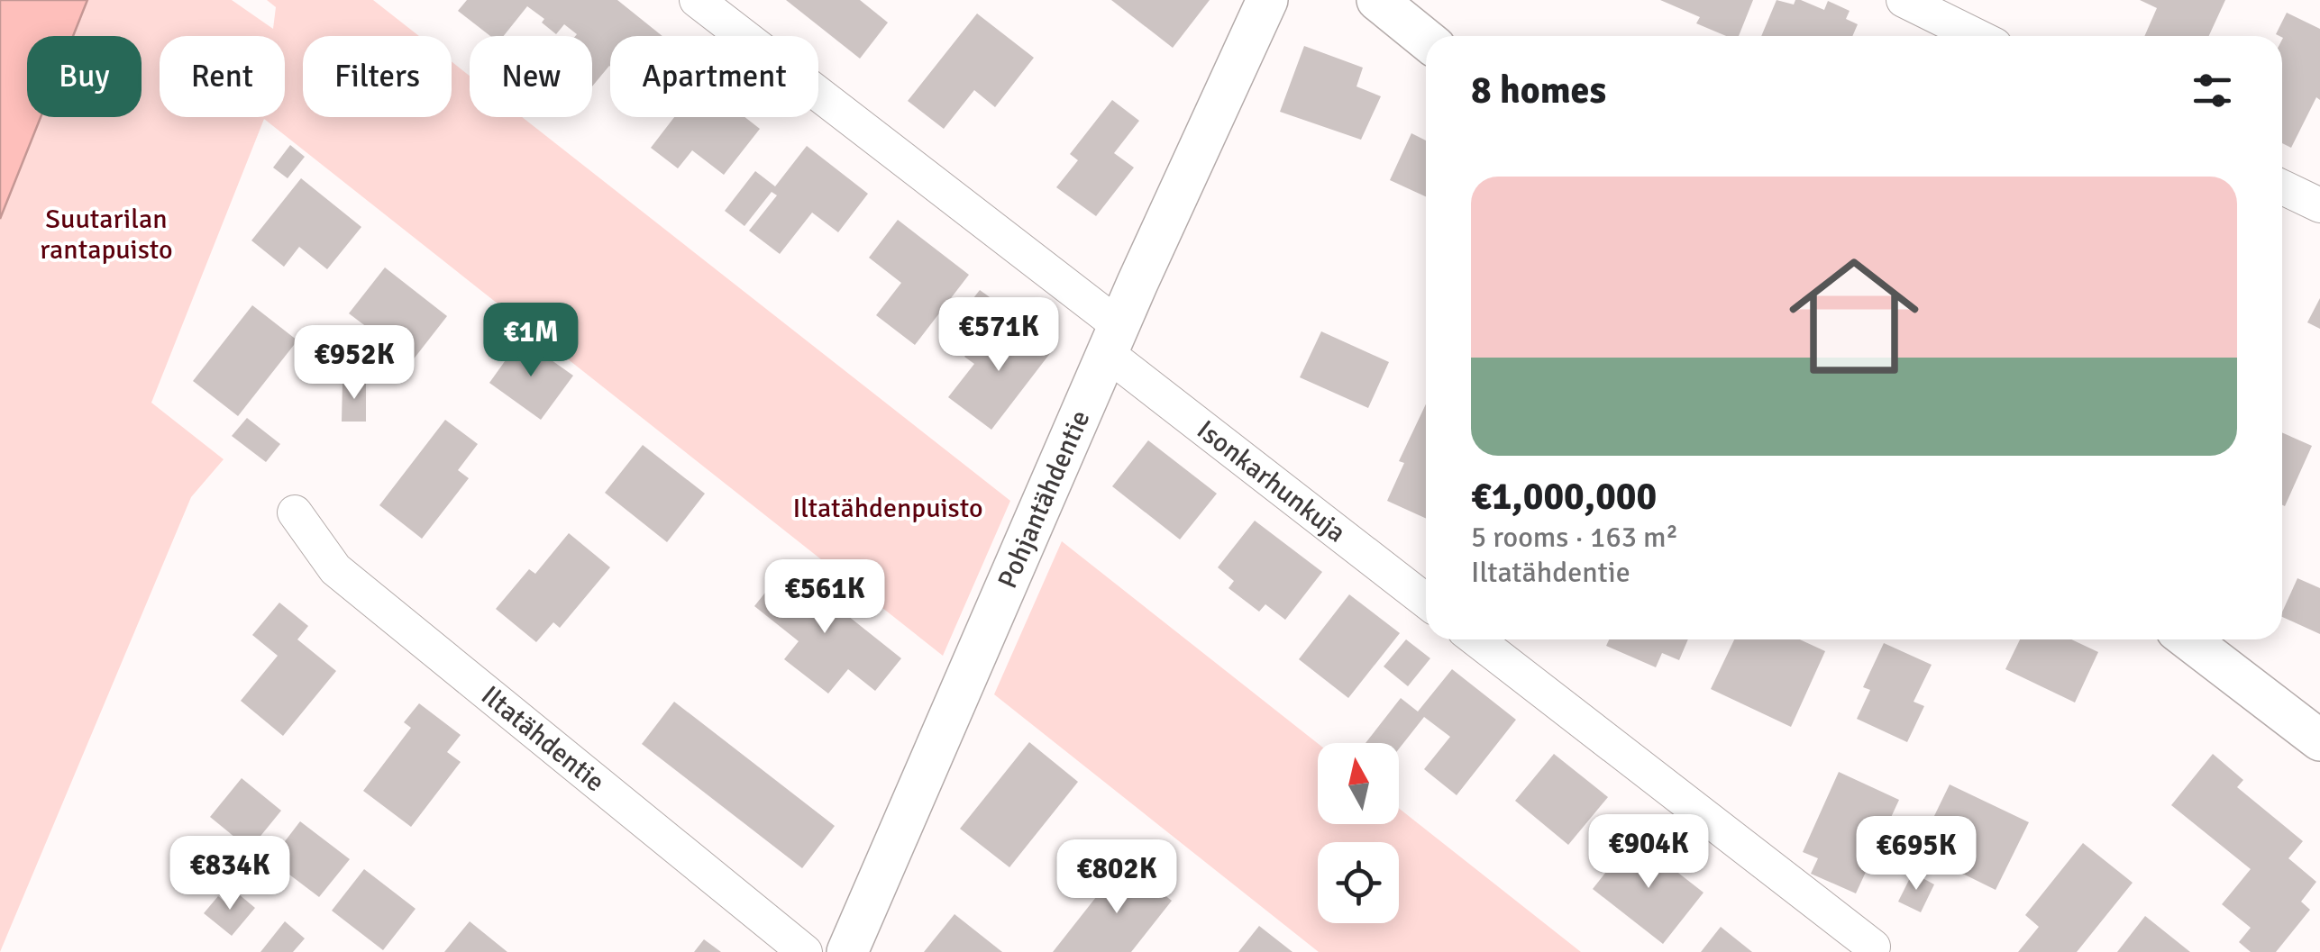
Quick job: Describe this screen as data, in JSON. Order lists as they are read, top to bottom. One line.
{"streets":{"street":["Isonkarhunkuja","Pohjantähdentie","Iltatähdentie"]},"crossings":[["Isonkarhunkuja","Pohjantähdentie"]],"parks":["Suutarilan rantapuisto","Iltatähdenpuisto"],"north":"top","page":{"chip":["Buy","Rent","Filters","New","Apartment"],"heading":"8 homes","list":[{"name":"€1,000,000","note":"5 rooms · 163 m² · Iltatähdentie"}],"price":["€571K","€1M","€952K","€561K","€904K","€695K","€834K","€802K"]}}
